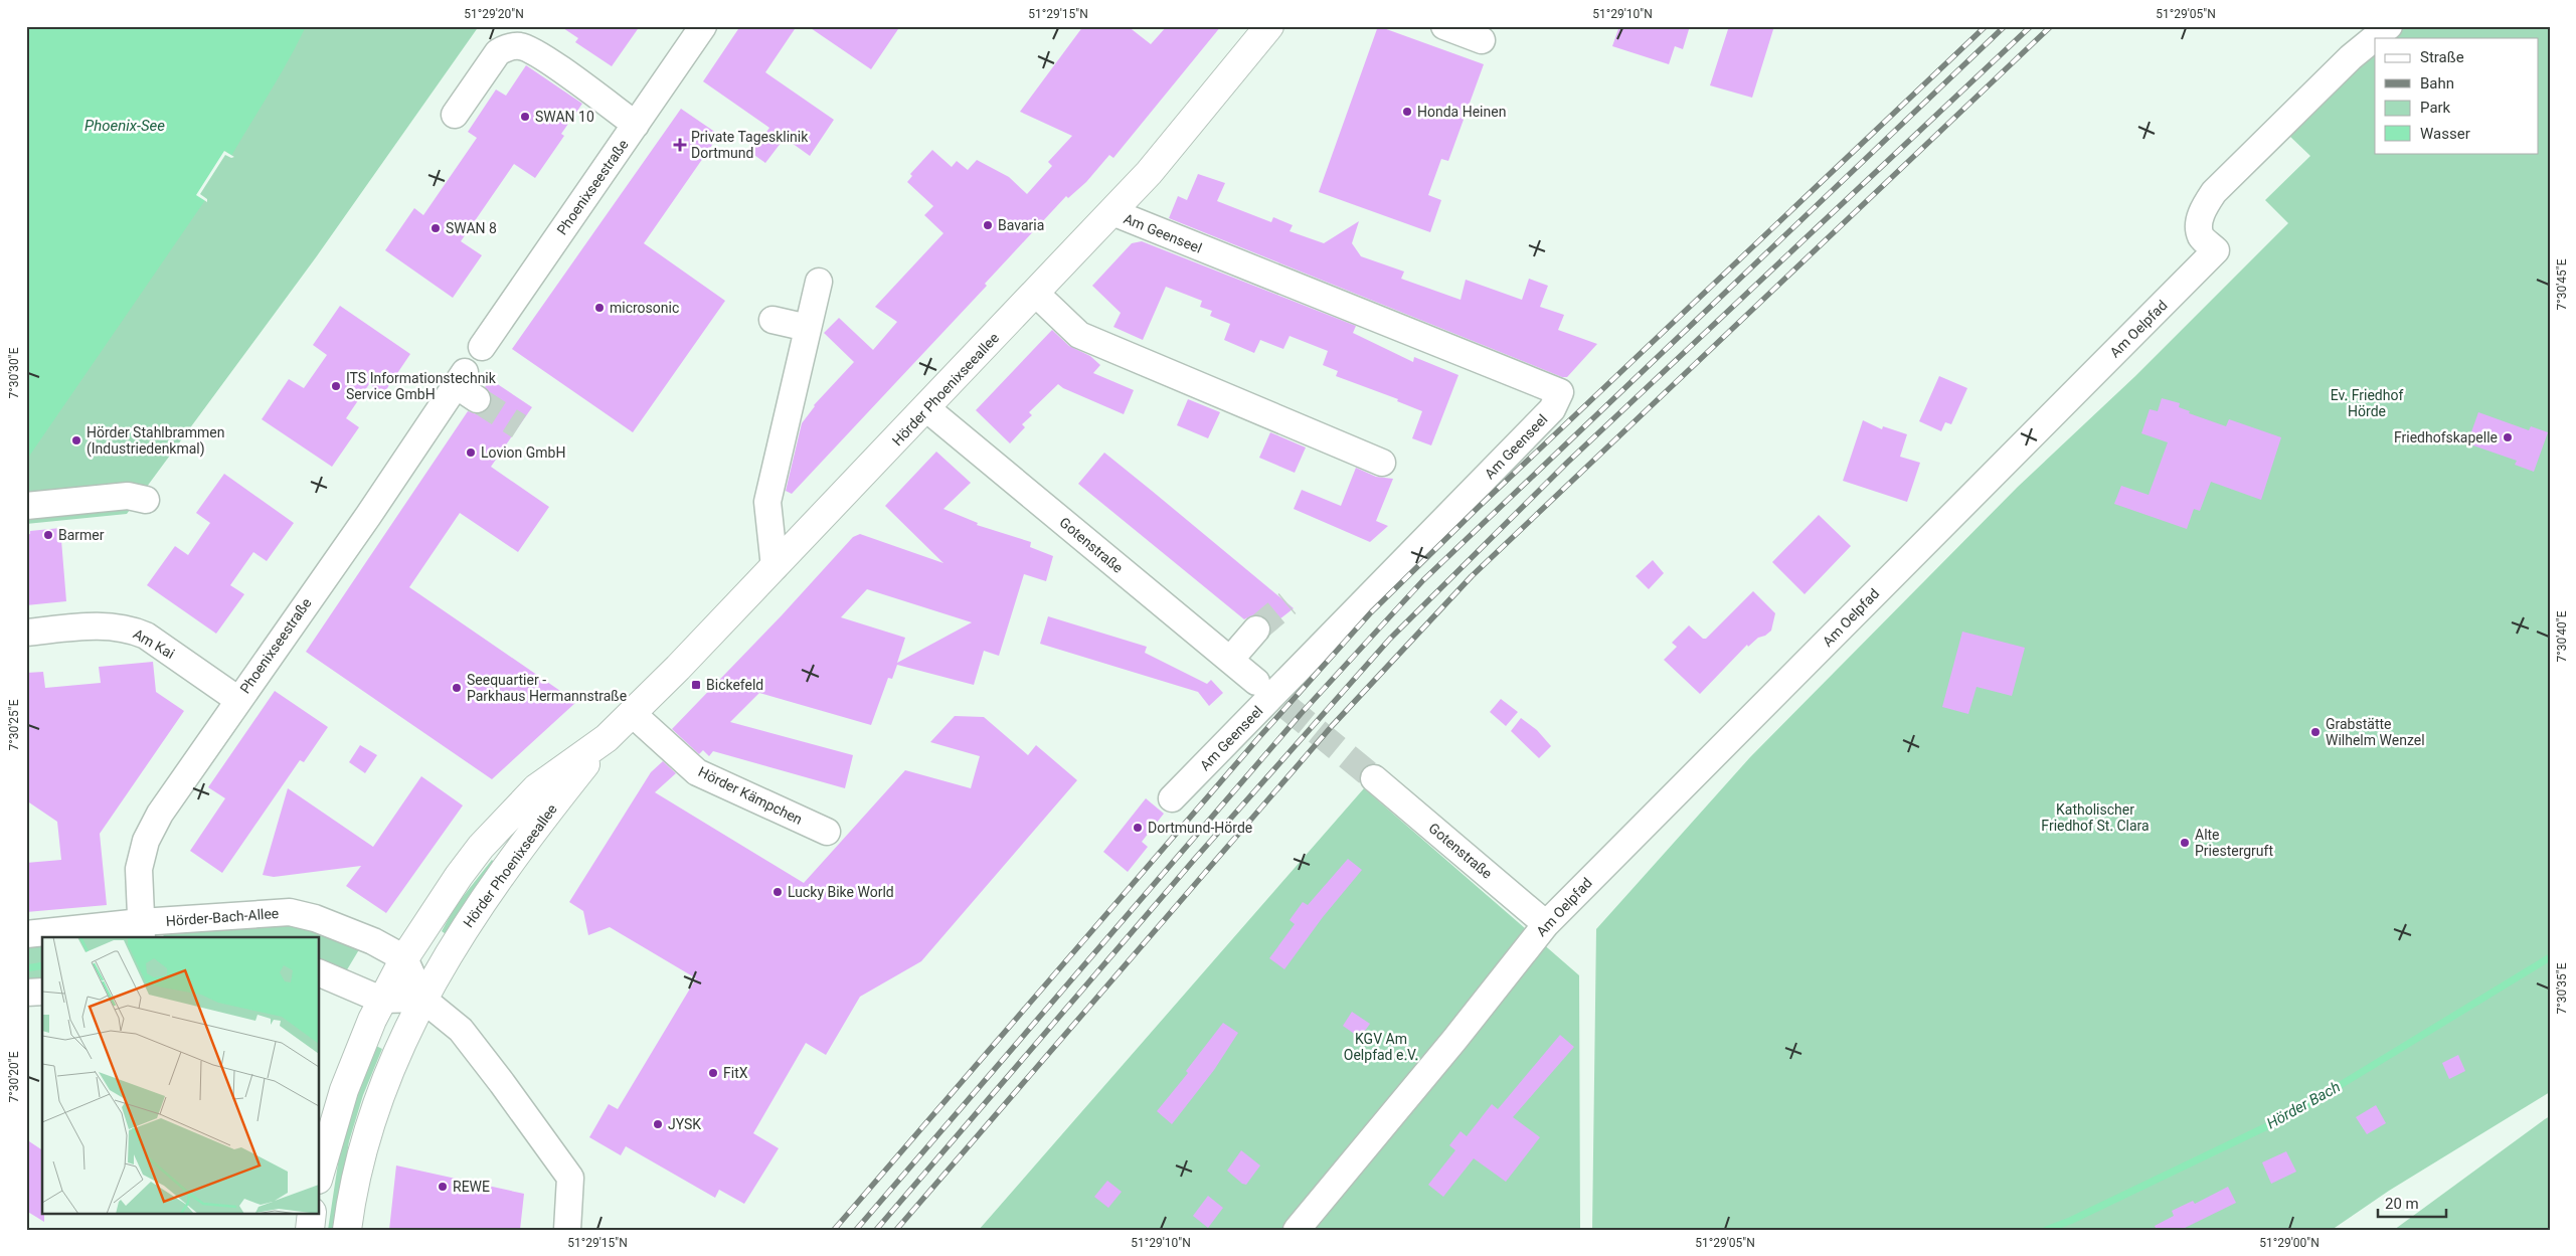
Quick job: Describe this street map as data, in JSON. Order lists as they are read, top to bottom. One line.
{"streets":{"main road":["Hörder Phoenixseeallee"],"street":["Phoenixseestraße","Am Geenseel","Am Oelpfad","Gotenstraße","Am Kai","Hörder Kämpchen","Hörder-Bach-Allee"]},"crossings":[["Phoenixseestraße","Am Kai"],["Phoenixseestraße","Hörder-Bach-Allee"],["Am Geenseel","Hörder Phoenixseeallee"],["Am Oelpfad","Gotenstraße"],["Hörder Phoenixseeallee","Gotenstraße"],["Hörder Phoenixseeallee","Hörder Kämpchen"],["Hörder Phoenixseeallee","Hörder-Bach-Allee"]],"water":["Phoenix-See","Hörder Bach"],"parks":["Ev. Friedhof Hörde","Katholischer Friedhof St. Clara","KGV Am Oelpfad e.V."],"places":{"other":["Honda Heinen","SWAN 10","Bavaria","SWAN 8","microsonic","ITS Informationstechnik Service GmbH","Friedhofskapelle","Hörder Stahlbrammen (Industriedenkmal)","Lovion GmbH","Barmer","Seequartier - Parkhaus Hermannstraße","Grabstätte Wilhelm Wenzel","Dortmund-Hörde","Alte Priestergruft","Lucky Bike World","FitX","JYSK","REWE"],"health":["Private Tagesklinik Dortmund"],"transit":["Bickefeld"]},"legend":["Straße","Bahn","Park","Wasser"],"scale_bar":"20 m","coordinates":["51°29'20\"N","51°29'15\"N","51°29'10\"N","51°29'05\"N","7°30'45\"E","7°30'30\"E","7°30'40\"E","7°30'25\"E","7°30'35\"E","7°30'20\"E","51°29'00\"N"]}
